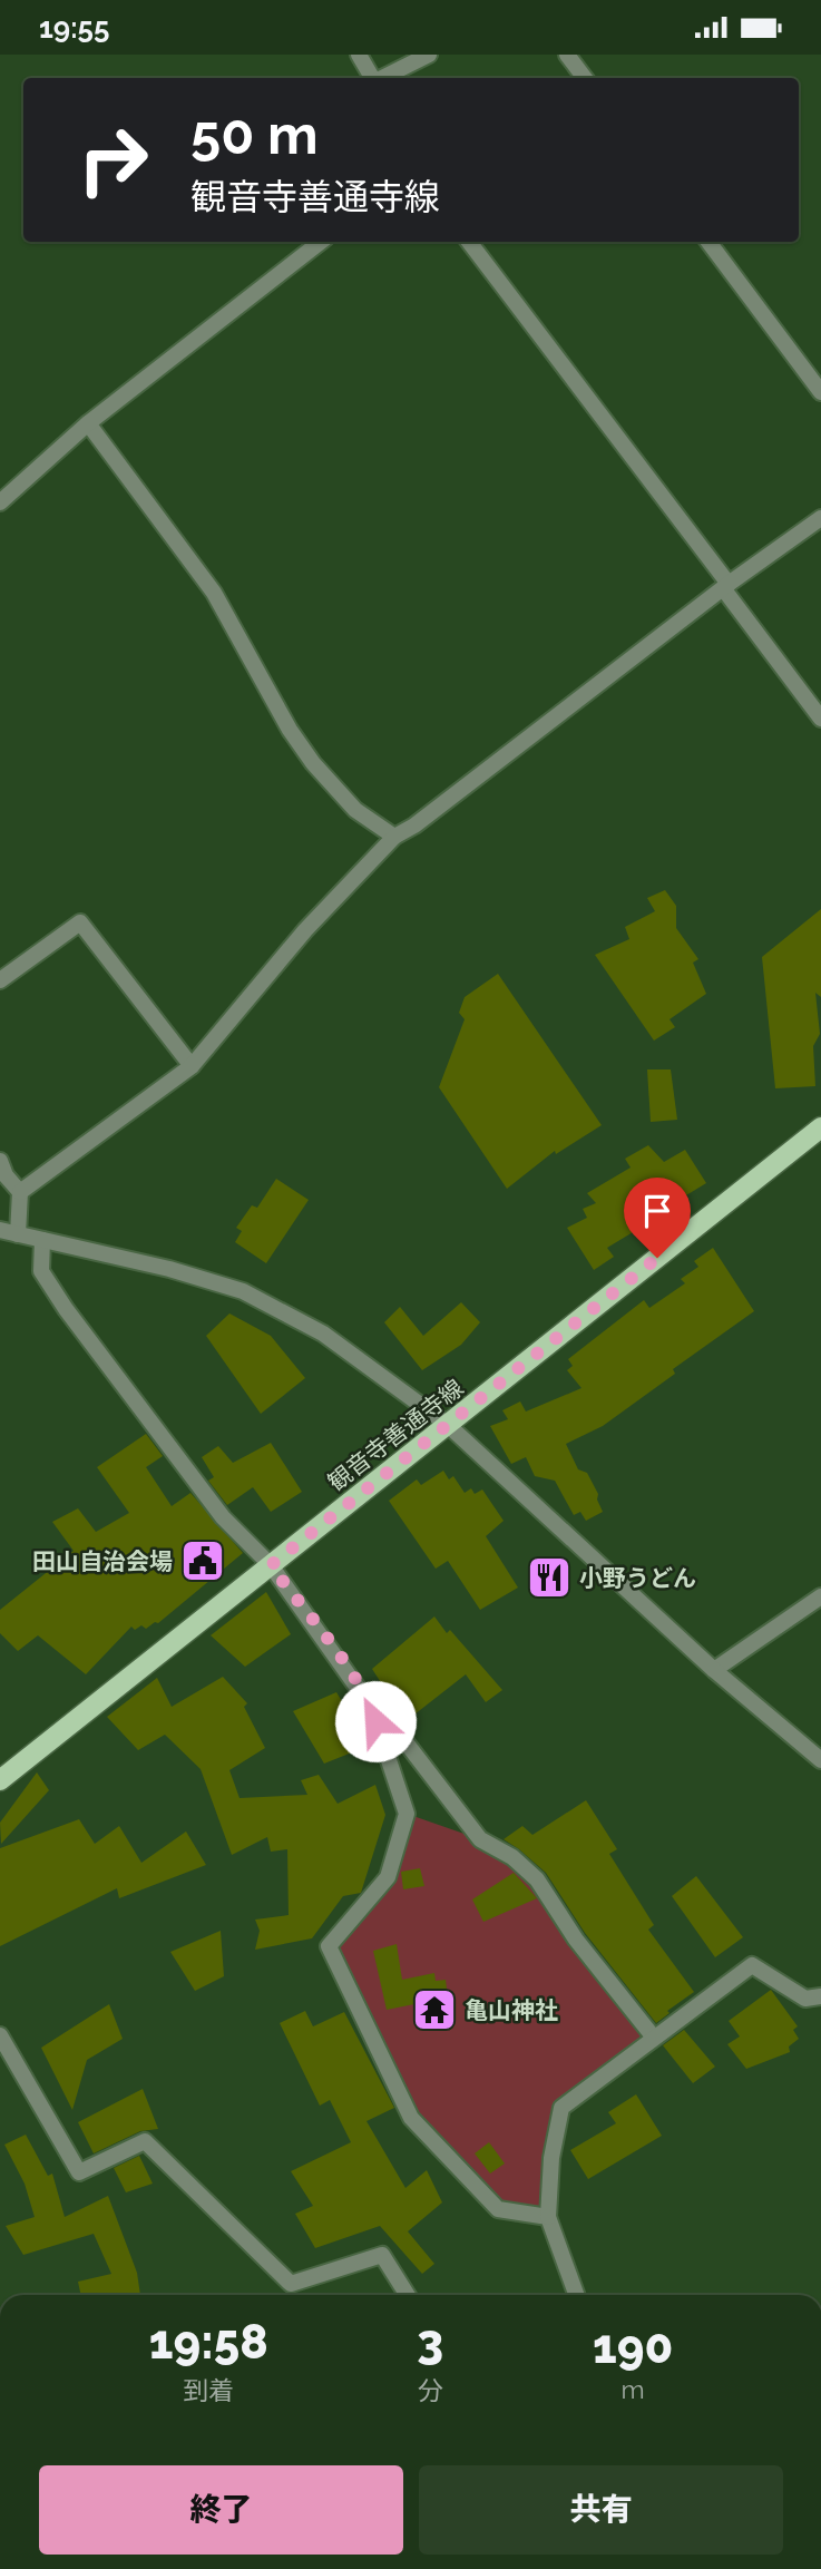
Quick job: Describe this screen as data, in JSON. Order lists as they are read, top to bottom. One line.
{"streets":{"main road":["観音寺善通寺線"]},"places":{"public building":["田山自治会場"],"restaurant":["小野うどん"],"temple":["亀山神社"]},"page":{"status":"19:55","turn":["50 m","観音寺善通寺線"],"eta":["19:58","到着","3","分","190","m"],"buttons":["終了","共有"]}}
